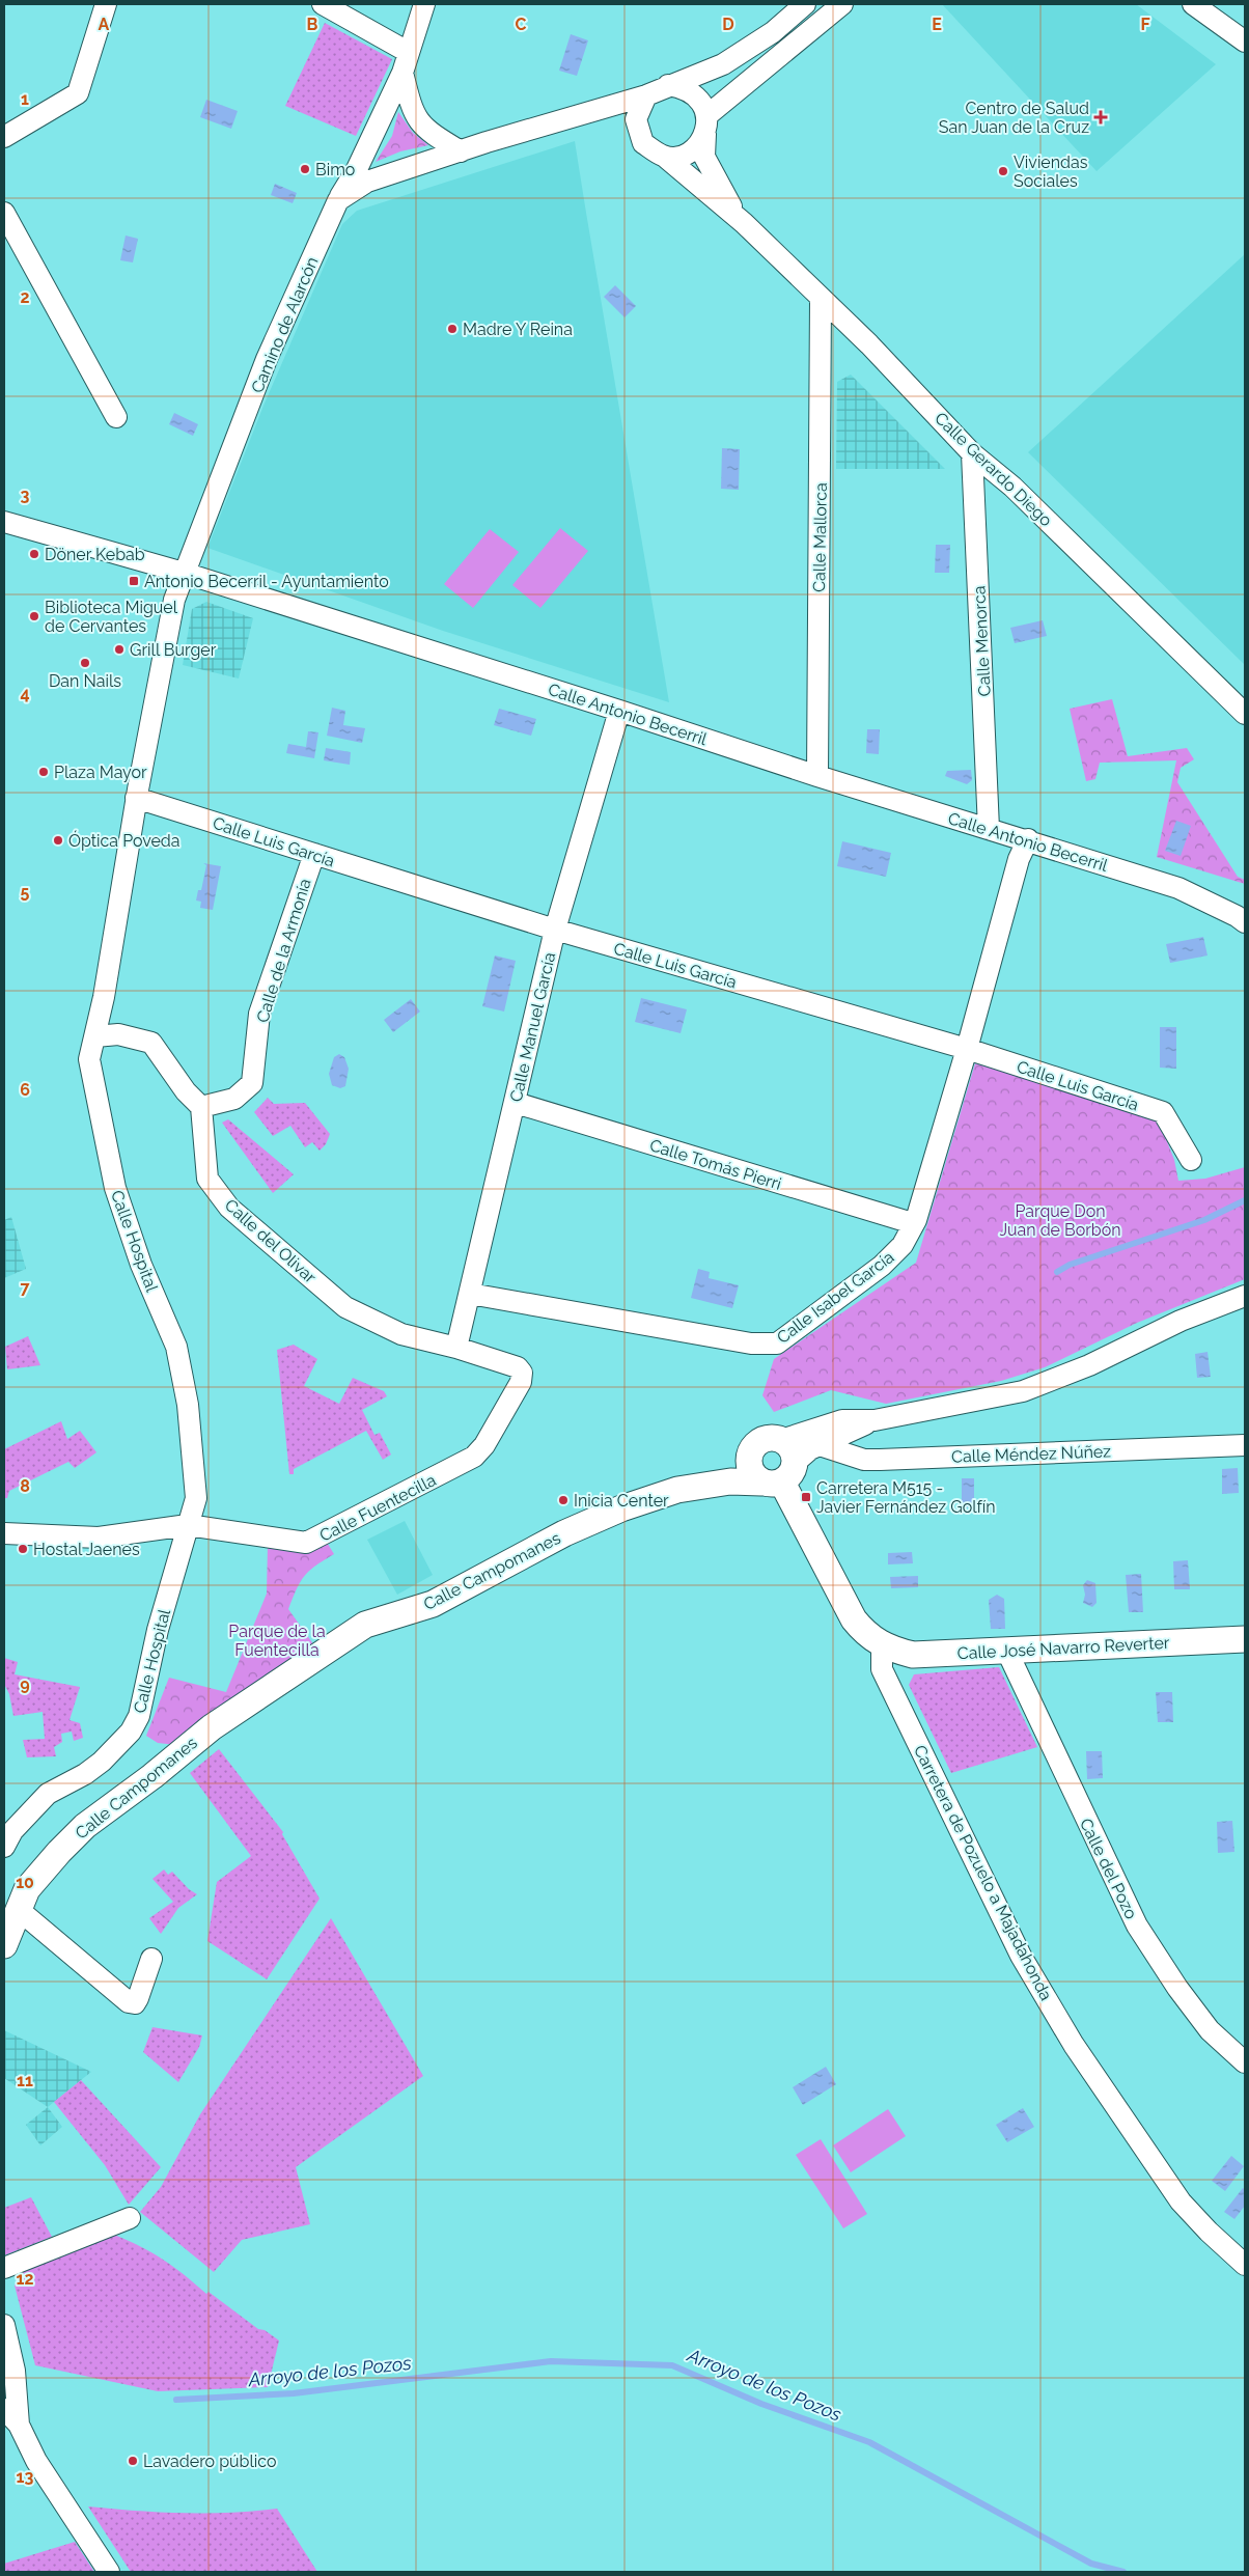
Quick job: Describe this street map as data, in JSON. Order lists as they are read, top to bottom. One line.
{"streets":{"main road":["Calle Campomanes","Calle José Navarro Reverter"],"street":["Camino de Alarcón","Calle Gerardo Diego","Calle Mallorca","Calle Menorca","Calle Antonio Becerril","Calle Luis García","Calle de la Armonía","Calle Manuel García","Calle Tomás Pierri","Calle Hospital","Calle del Olivar","Calle Isabel García","Calle Méndez Núñez","Calle Fuentecilla","Calle del Pozo","Carretera de Pozuelo a Majadahonda"]},"crossings":[["Camino de Alarcón","Calle Antonio Becerril"],["Camino de Alarcón","Calle Hospital"],["Calle Gerardo Diego","Calle Mallorca"],["Calle Gerardo Diego","Calle Menorca"],["Calle Mallorca","Calle Antonio Becerril"],["Calle Menorca","Calle Antonio Becerril"],["Calle Antonio Becerril","Calle Manuel García"],["Calle Antonio Becerril","Calle Hospital"],["Calle Antonio Becerril","Calle Isabel García"],["Calle Luis García","Calle de la Armonía"],["Calle Luis García","Calle Manuel García"],["Calle Luis García","Calle Hospital"],["Calle Luis García","Calle Isabel García"],["Calle de la Armonía","Calle del Olivar"],["Calle Manuel García","Calle Tomás Pierri"],["Calle Manuel García","Calle del Olivar"],["Calle Manuel García","Calle Isabel García"],["Calle Tomás Pierri","Calle Isabel García"],["Calle Hospital","Calle Fuentecilla"],["Calle del Olivar","Calle Fuentecilla"],["Calle José Navarro Reverter","Calle del Pozo"],["Calle José Navarro Reverter","Carretera de Pozuelo a Majadahonda"]],"water":["Arroyo de los Pozos"],"parks":["Parque Don Juan de Borbón","Parque de la Fuentecilla"],"places":{"health":["Centro de Salud San Juan de la Cruz"],"other":["Bimo","Viviendas Sociales","Madre Y Reina","Döner Kebab","Biblioteca Miguel de Cervantes","Grill Burger","Dan Nails","Plaza Mayor","Óptica Poveda","Inicia Center","Hostal Jaenes","Lavadero público"],"transit":["Antonio Becerril - Ayuntamiento","Carretera M515 - Javier Fernández Golfín"]},"grid":{"columns":["A","B","C","D","E","F"],"rows":["1","2","3","4","5","6","7","8","9","10","11","12","13"]}}
